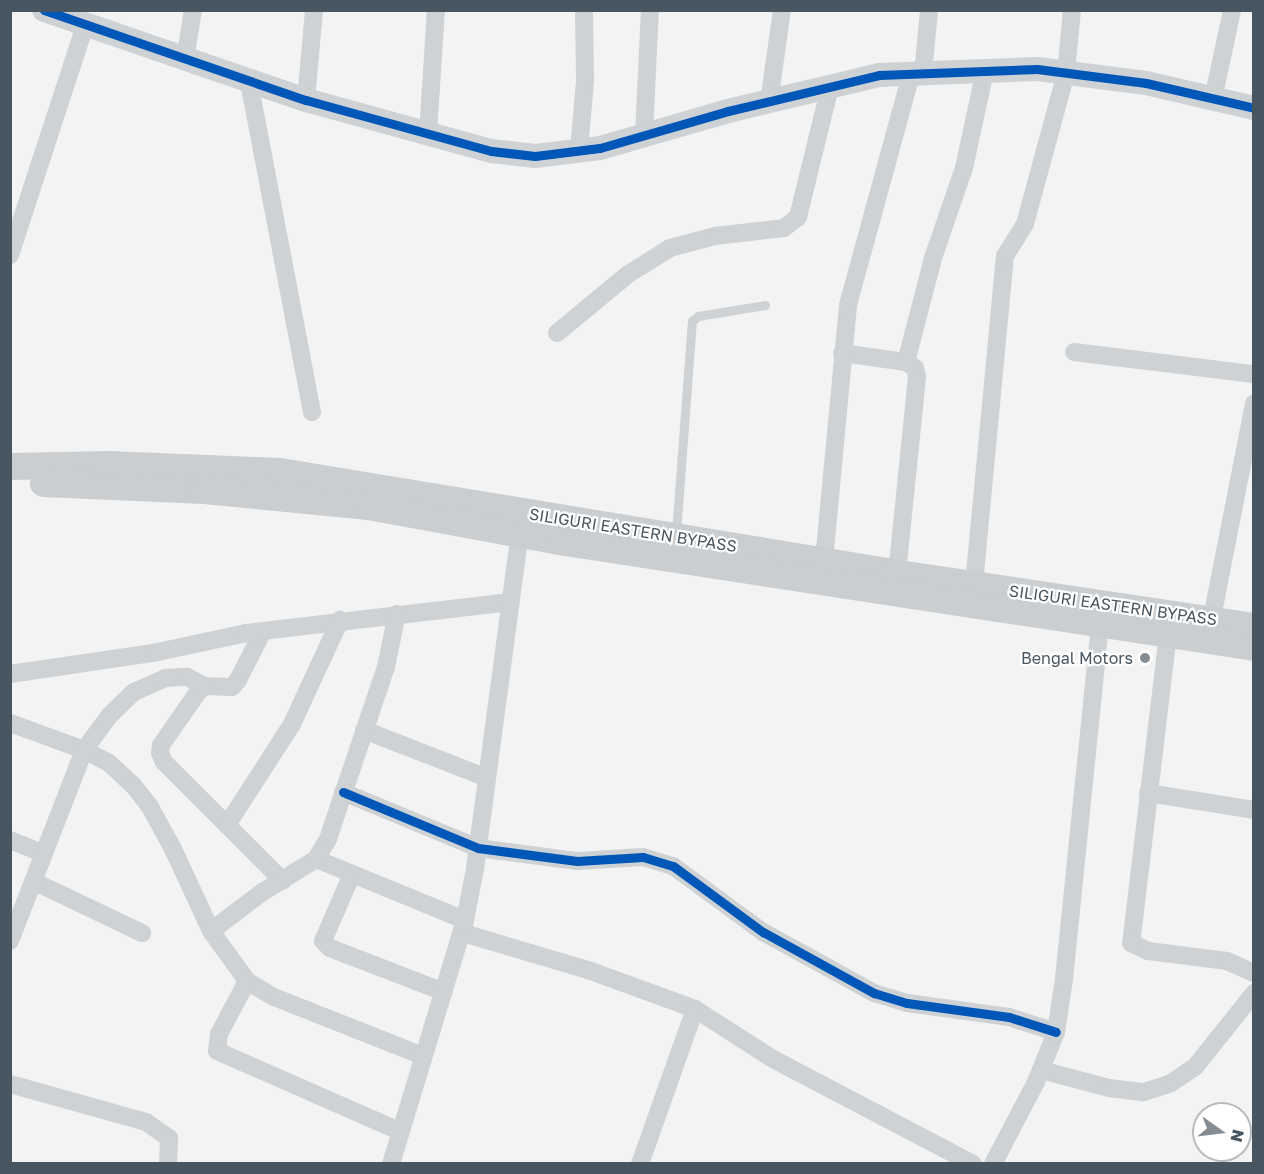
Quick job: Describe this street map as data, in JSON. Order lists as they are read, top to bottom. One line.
{"streets":{"main road":["SILIGURI EASTERN BYPASS"]},"places":["Bengal Motors"],"north":"right"}
